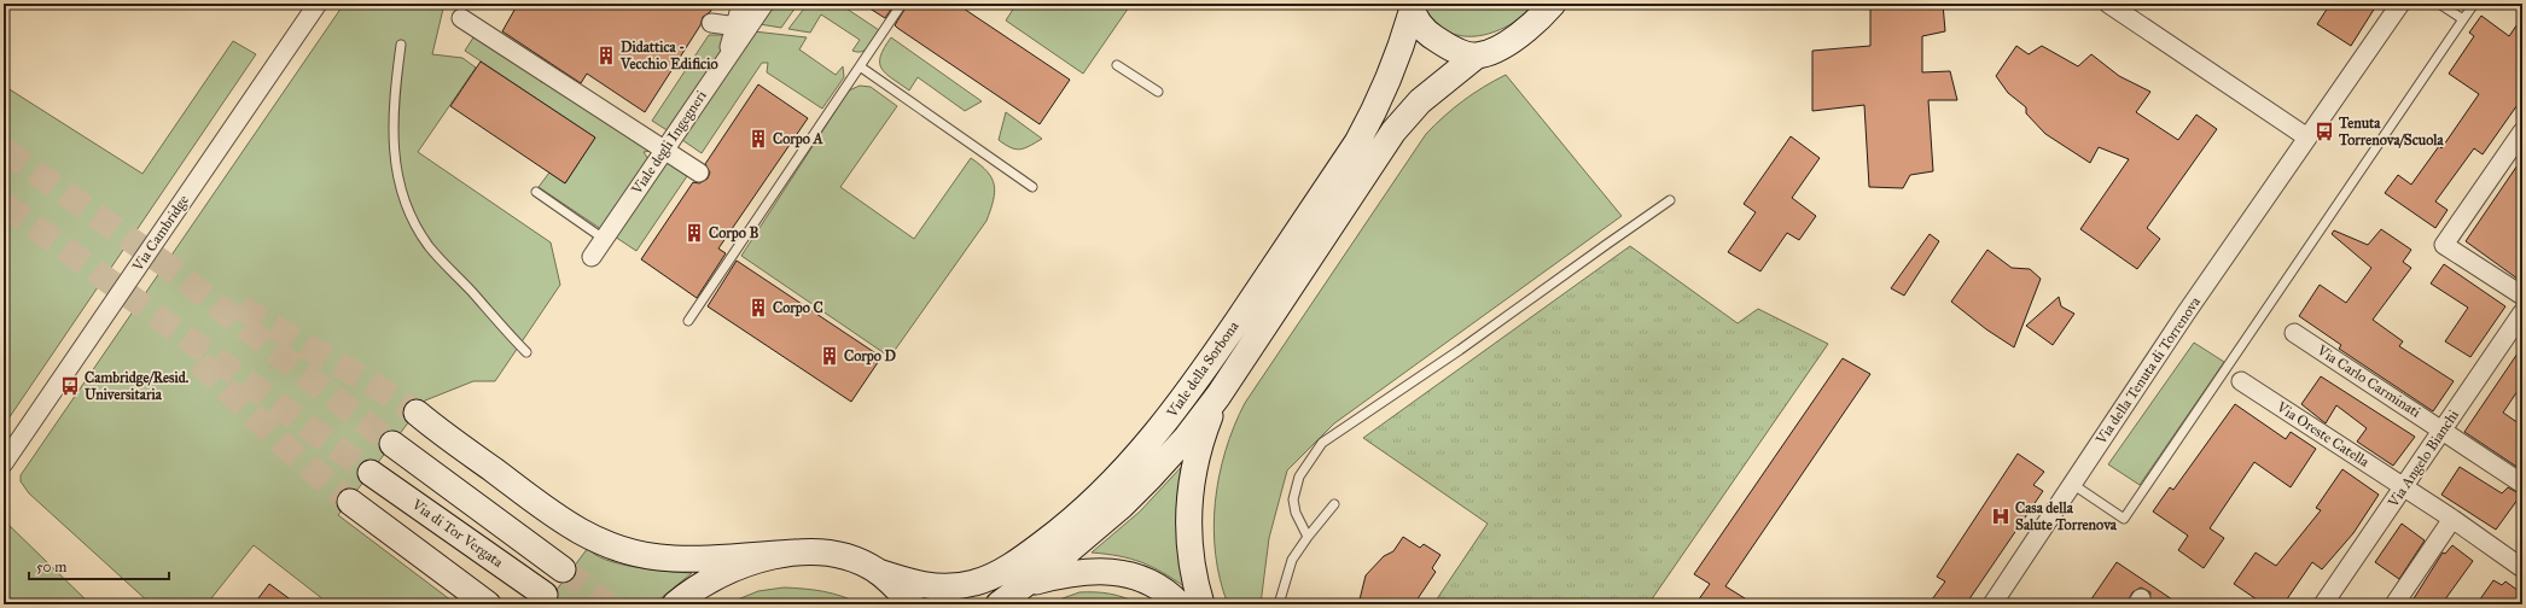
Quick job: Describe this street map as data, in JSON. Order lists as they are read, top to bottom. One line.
{"streets":{"street":["Viale degli Ingegneri","Via Cambridge","Viale della Sorbona","Via della Tenuta di Torrenova","Via Carlo Carminati","Via Oreste Catella","Via Angelo Bianchi","Via di Tor Vergata"]},"crossings":[["Via Carlo Carminati","Via Angelo Bianchi"],["Via Oreste Catella","Via Angelo Bianchi"]],"places":{"building":["Didattica - Vecchio Edificio","Corpo A","Corpo B","Corpo C","Corpo D"],"bus stop":["Tenuta Torrenova/Scuola","Cambridge/Resid. Universitaria"],"hospital":["Casa della Salute Torrenova"]},"scale_bar":"50 m"}
